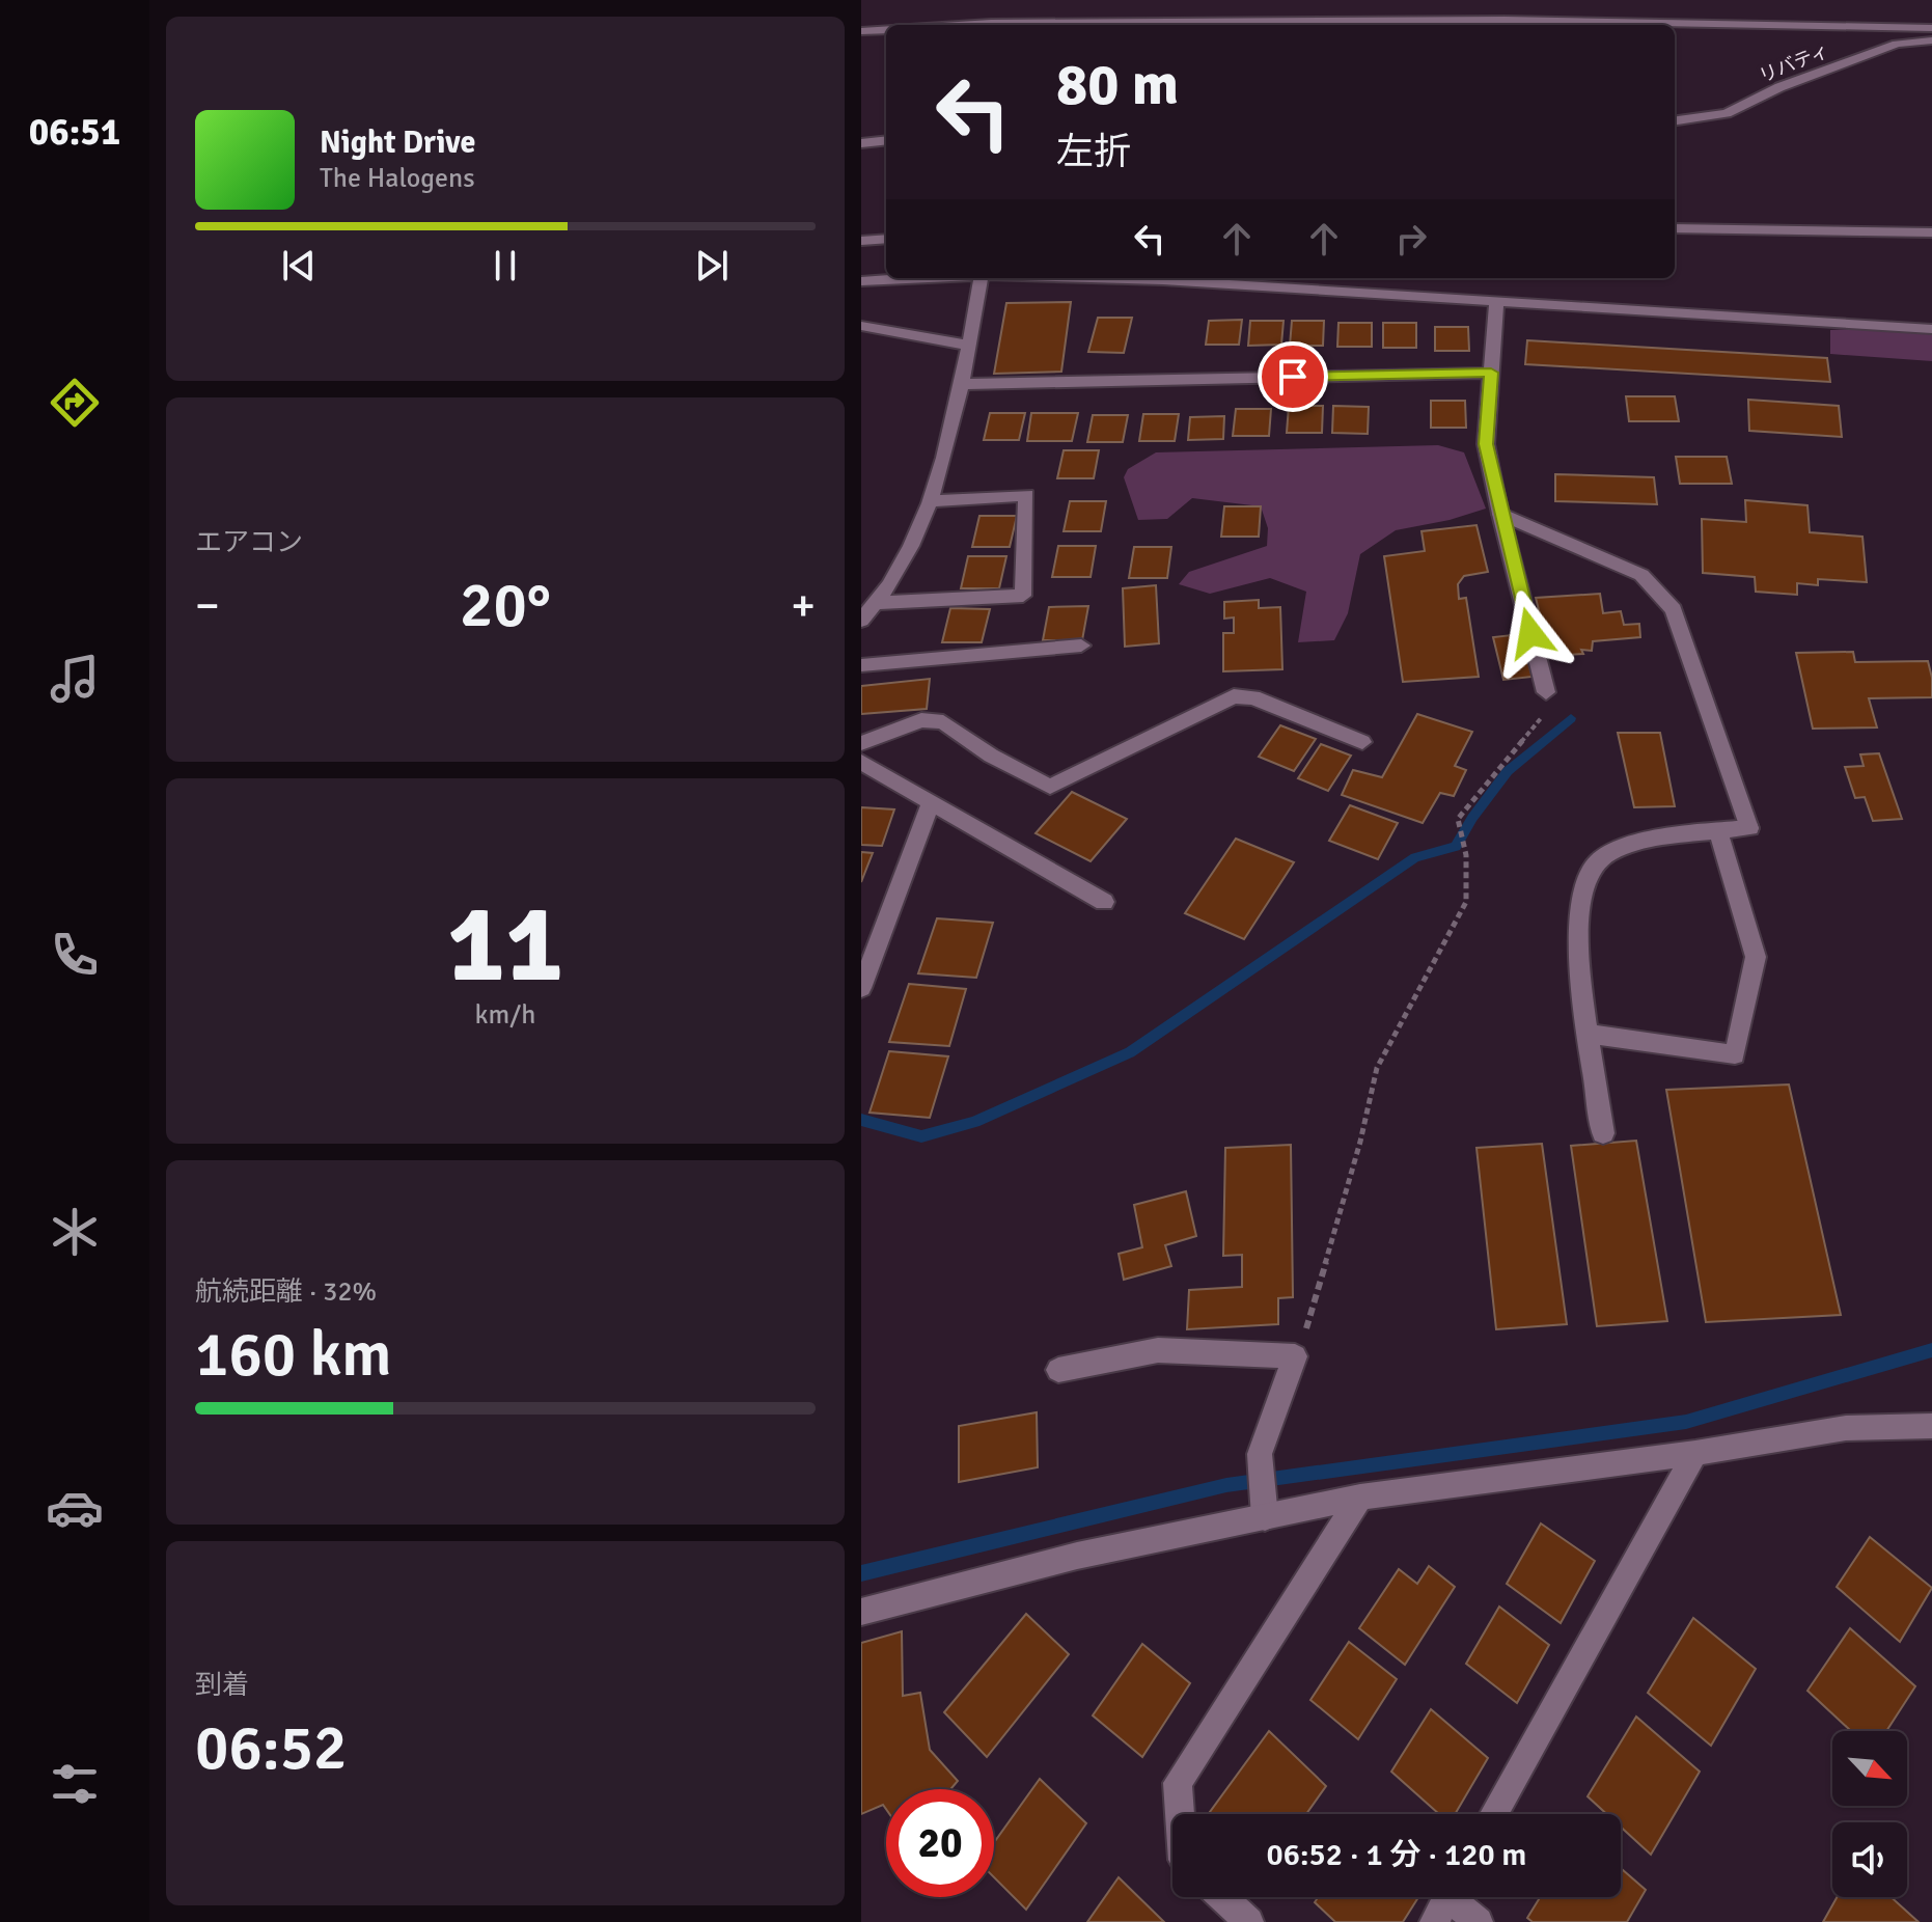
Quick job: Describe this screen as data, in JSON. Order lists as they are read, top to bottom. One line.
{"streets":{"street":["リバティ"]},"north":"bottom right","page":{"tabs":"06:51","turn":["80 m","左折"],"song":["Night Drive","The Halogens"],"tile":["エアコン",["11","km/h"],["航続距離 · 32%","160 km"],["到着","06:52"]],"heat":["−","20°","+"],"limit":"20","trip":"06:52 · 1 分 · 120 m"}}
